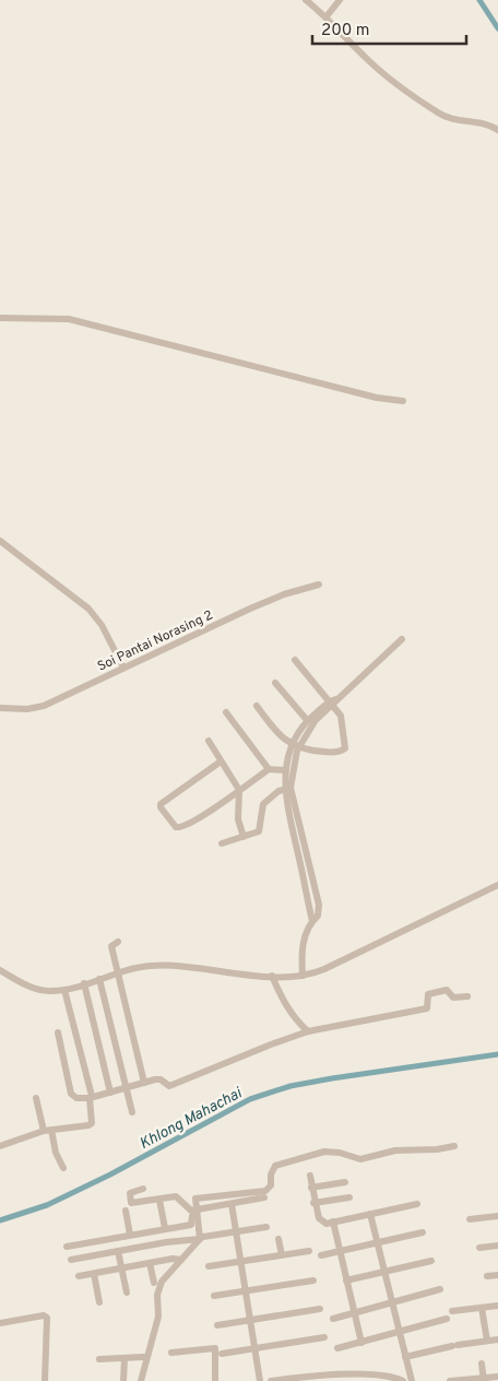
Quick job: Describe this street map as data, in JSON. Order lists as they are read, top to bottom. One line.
{"streets":{"street":["Soi Pantai Norasing 2"]},"water":["Khlong Mahachai"],"scale_bar":"200 m"}
